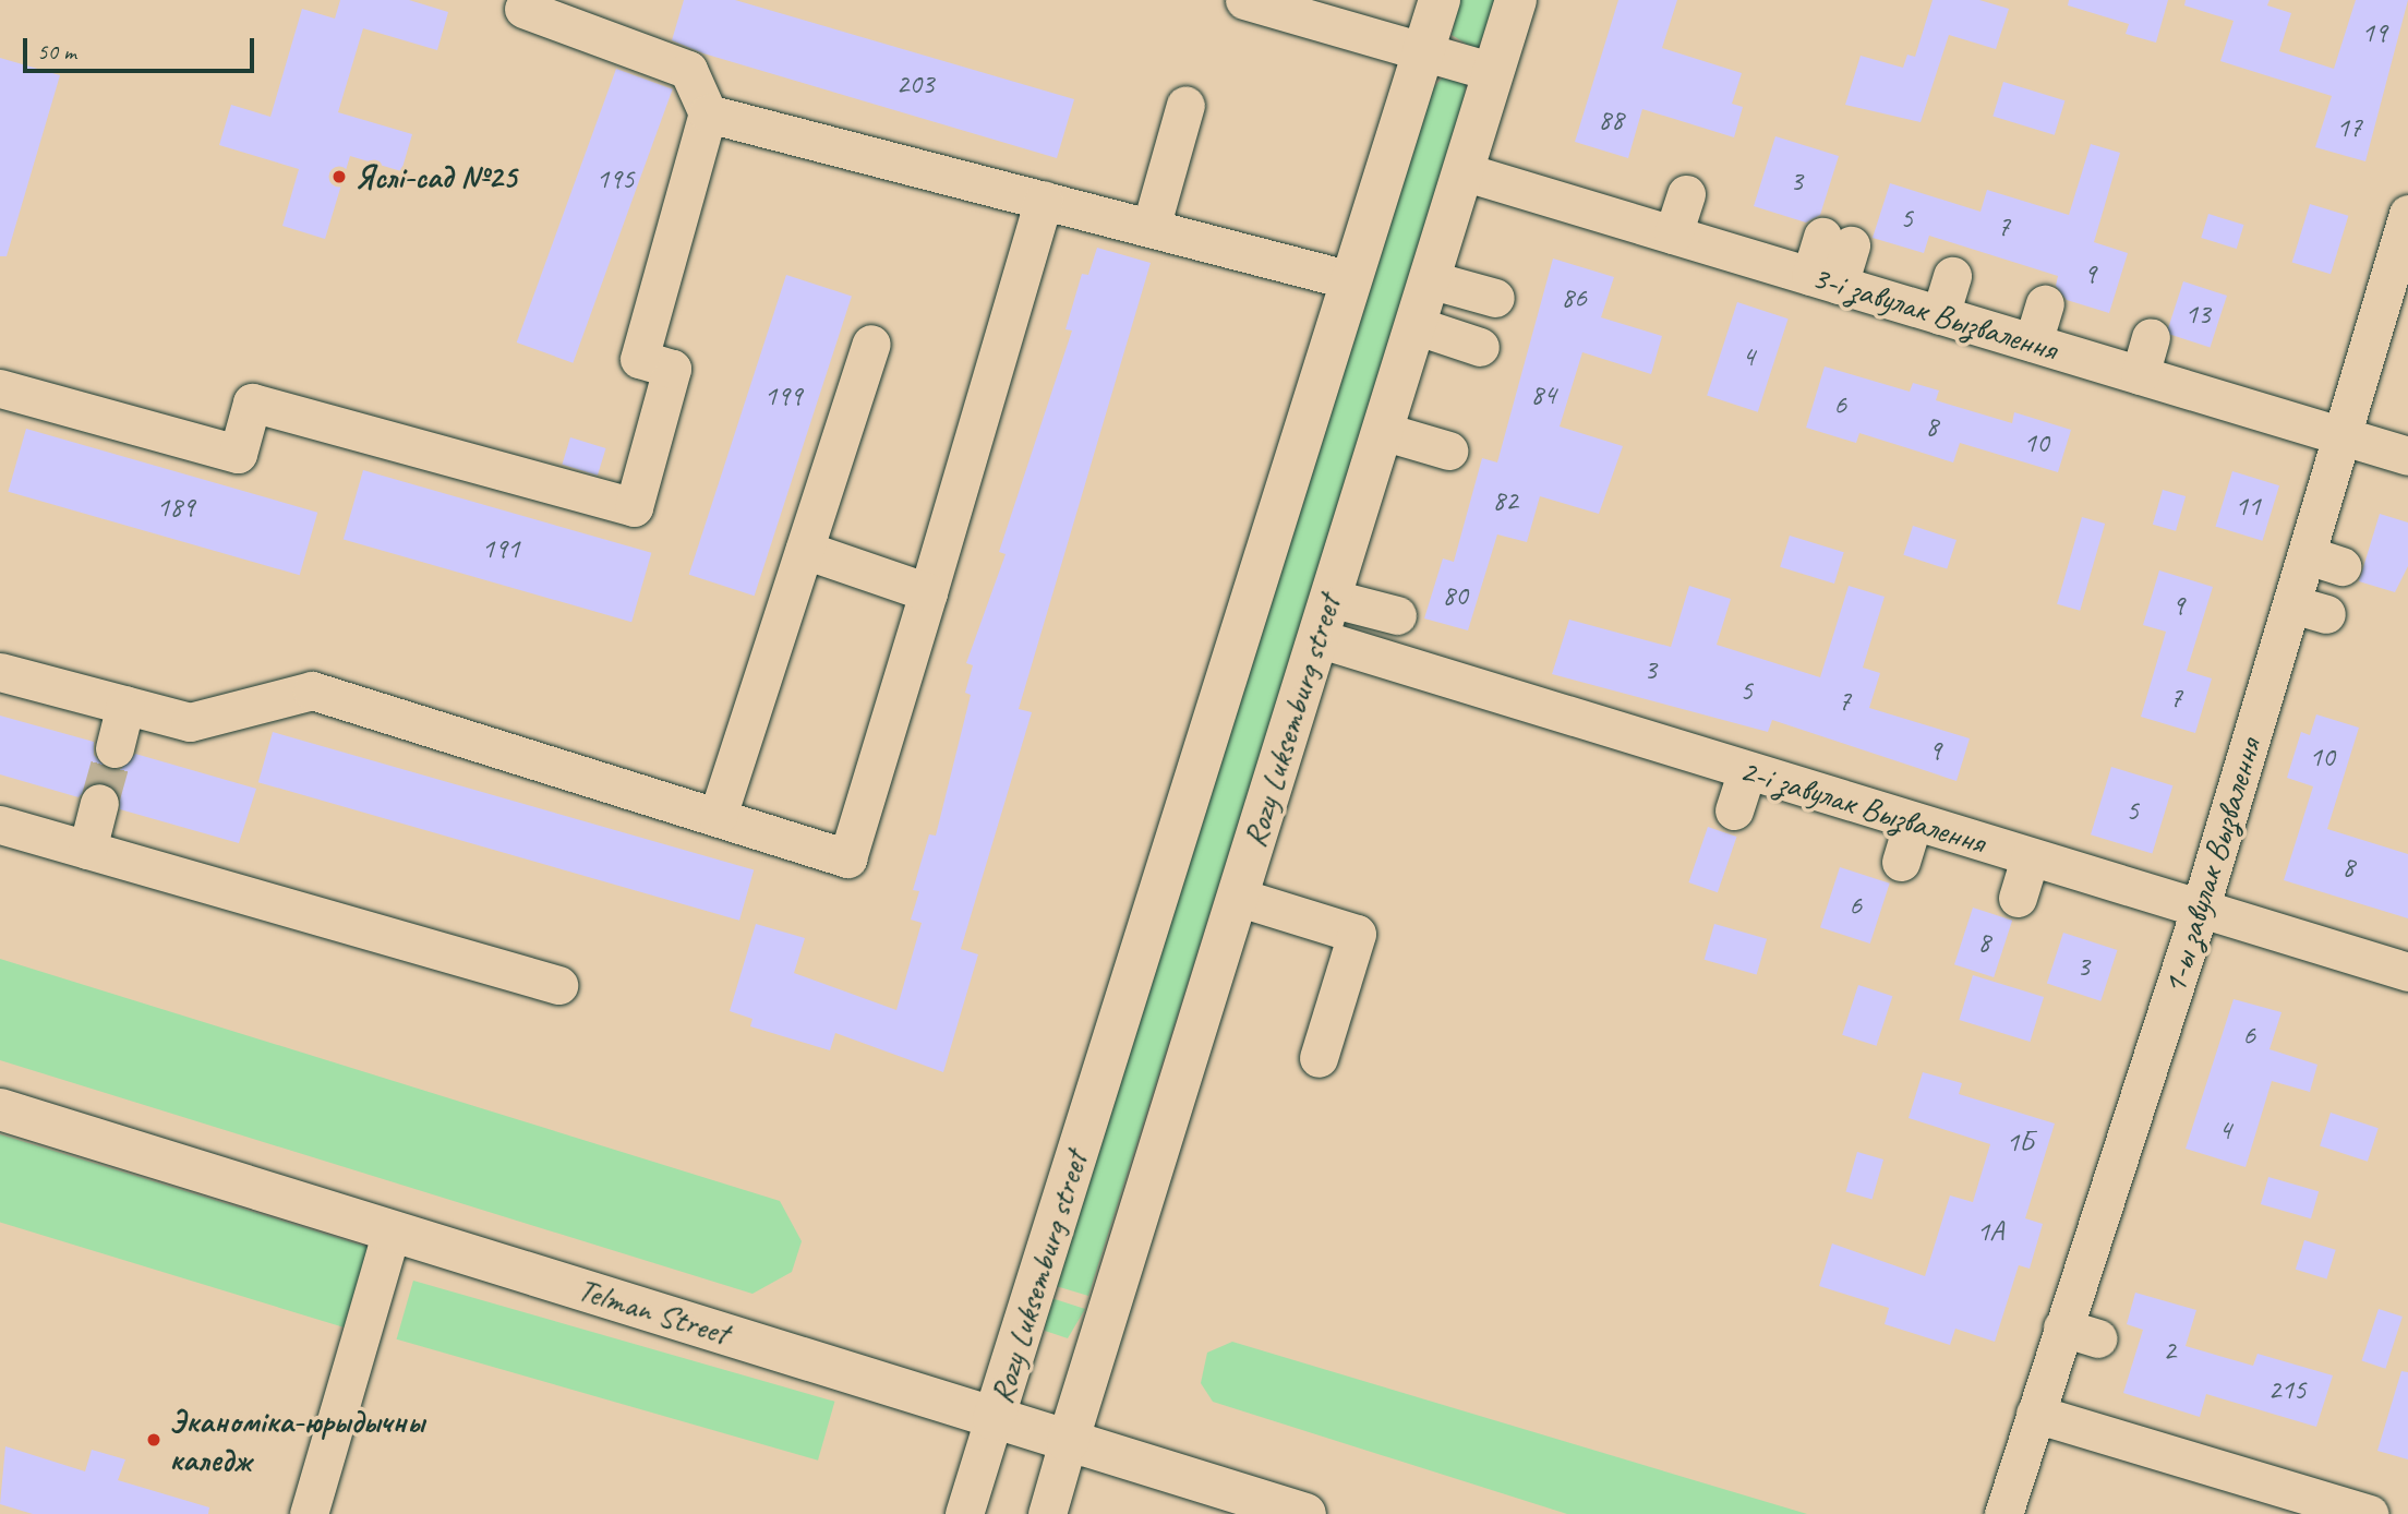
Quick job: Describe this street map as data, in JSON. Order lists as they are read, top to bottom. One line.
{"streets":{"main road":["Rozy Luksemburg street","Telman Street"],"street":["3-і завулак Вызвалення","2-і завулак Вызвалення","1-ы завулак Вызвалення"]},"crossings":[["3-і завулак Вызвалення","Rozy Luksemburg street"],["3-і завулак Вызвалення","1-ы завулак Вызвалення"],["Rozy Luksemburg street","2-і завулак Вызвалення"],["Rozy Luksemburg street","Telman Street"],["2-і завулак Вызвалення","1-ы завулак Вызвалення"]],"places":["Яслі-сад №25","Эканоміка-юрыдычны каледж"],"house_numbers":["19","203","88","17","195","3","5","7","9","86","13","4","84","199","6","8","10","82","11","189","191","80","9","3","5","7","7","9","10","5","8","6","8","3","6","4","1Б","1А","2","215"],"scale_bar":"50 m"}
